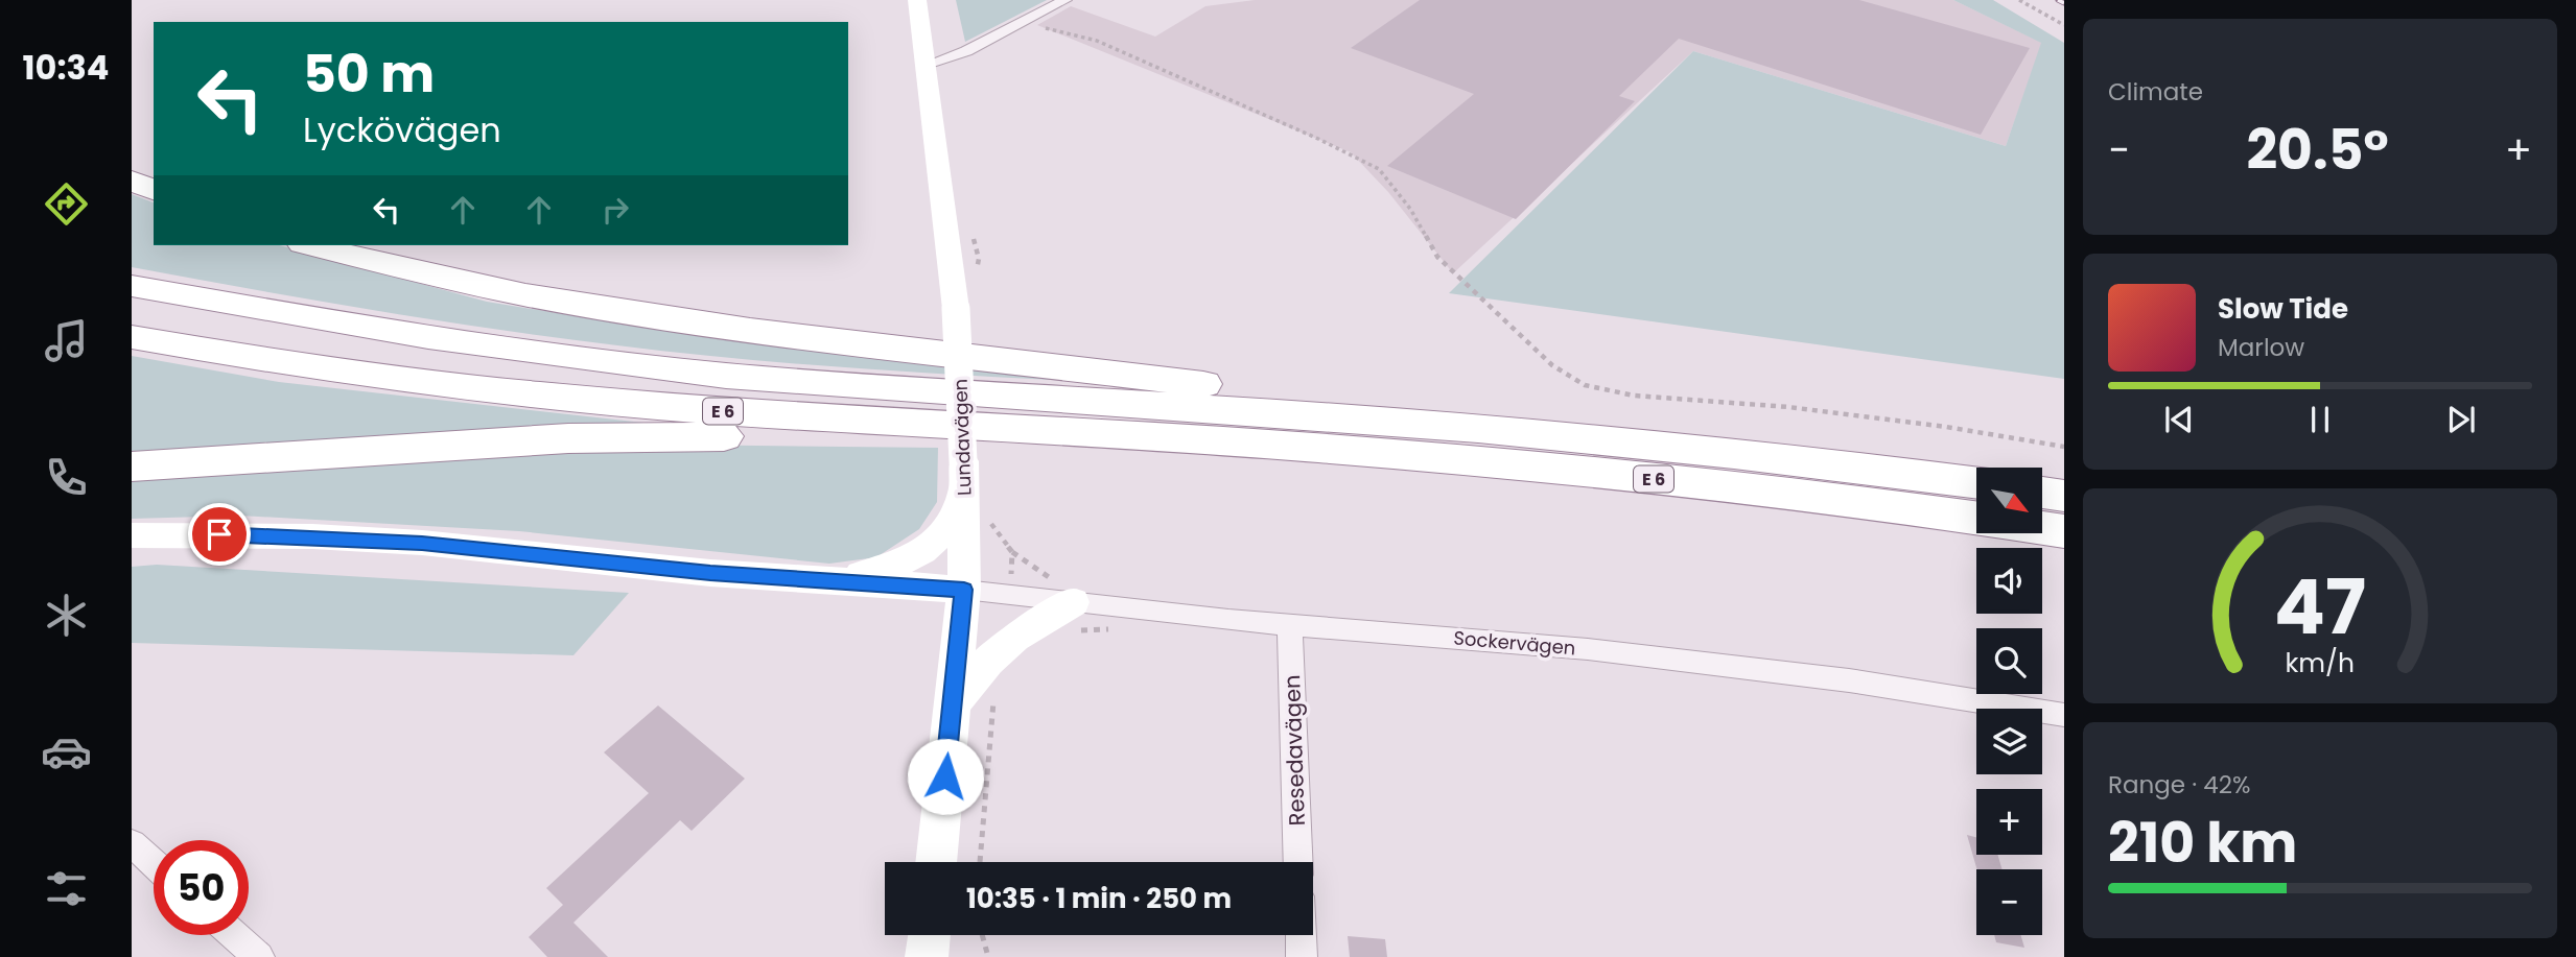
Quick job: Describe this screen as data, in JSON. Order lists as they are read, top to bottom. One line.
{"streets":{"highway":["E 6"],"main road":["Lundavägen"],"street":["Sockervägen","Resedavägen"]},"crossings":[["Lundavägen","Sockervägen"],["Sockervägen","Resedavägen"]],"north":"bottom right","page":{"tabs":"10:34","tile":["Climate",["Range · 42%","210 km"]],"turn":["50 m","Lyckövägen"],"heat":["−","20.5°","+"],"song":["Slow Tide","Marlow"],"map_buttons":["+","−"],"limit":"50","trip":"10:35 · 1 min · 250 m","gauge":["47","km/h"]}}
